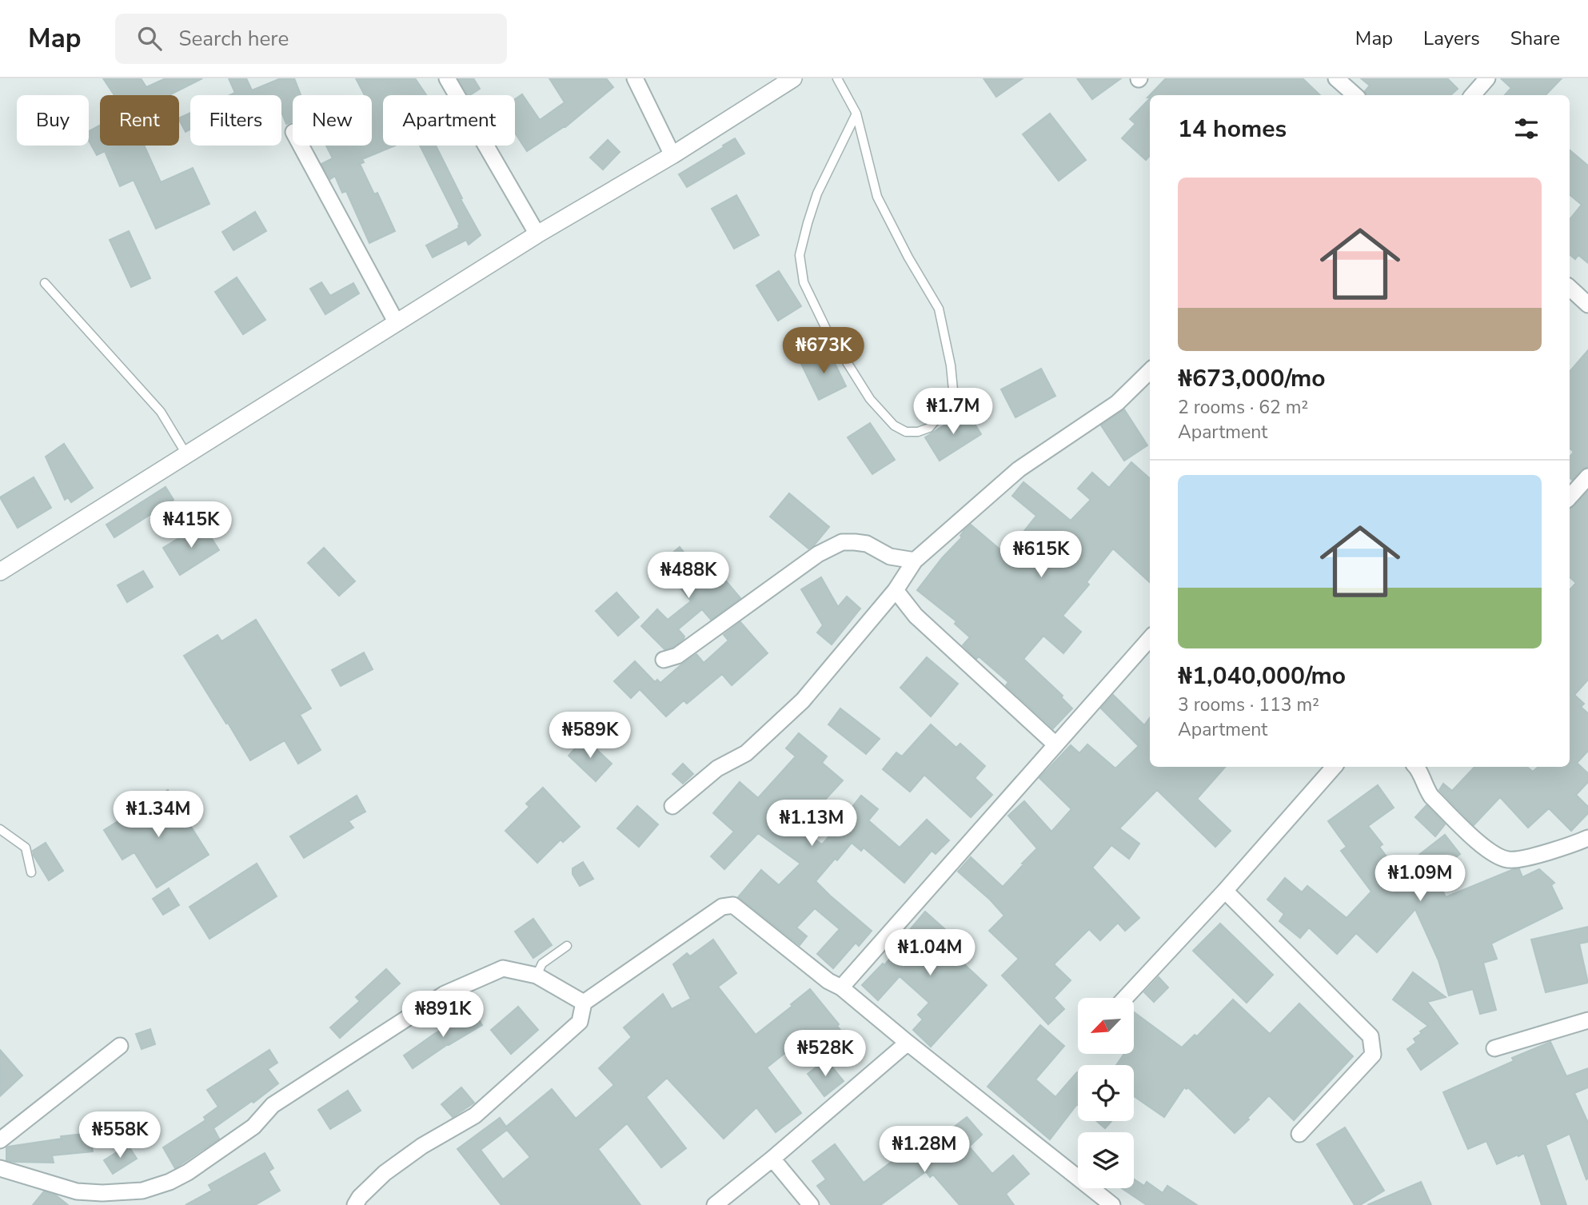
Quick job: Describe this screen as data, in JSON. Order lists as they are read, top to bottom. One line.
{"north":"bottom left","page":{"header":"Map","search":"Search here","nav":["Map","Layers","Share"],"chip":["Buy","Rent","Filters","New","Apartment"],"heading":"14 homes","list":[{"name":"₦673,000/mo","note":"2 rooms · 62 m² · Apartment"},{"name":"₦1,040,000/mo","note":"3 rooms · 113 m² · Apartment"}],"price":["₦673K","₦1.7M","₦415K","₦615K","₦488K","₦589K","₦1.34M","₦1.13M","₦1.09M","₦1.04M","₦891K","₦528K","₦558K","₦1.28M"]}}
